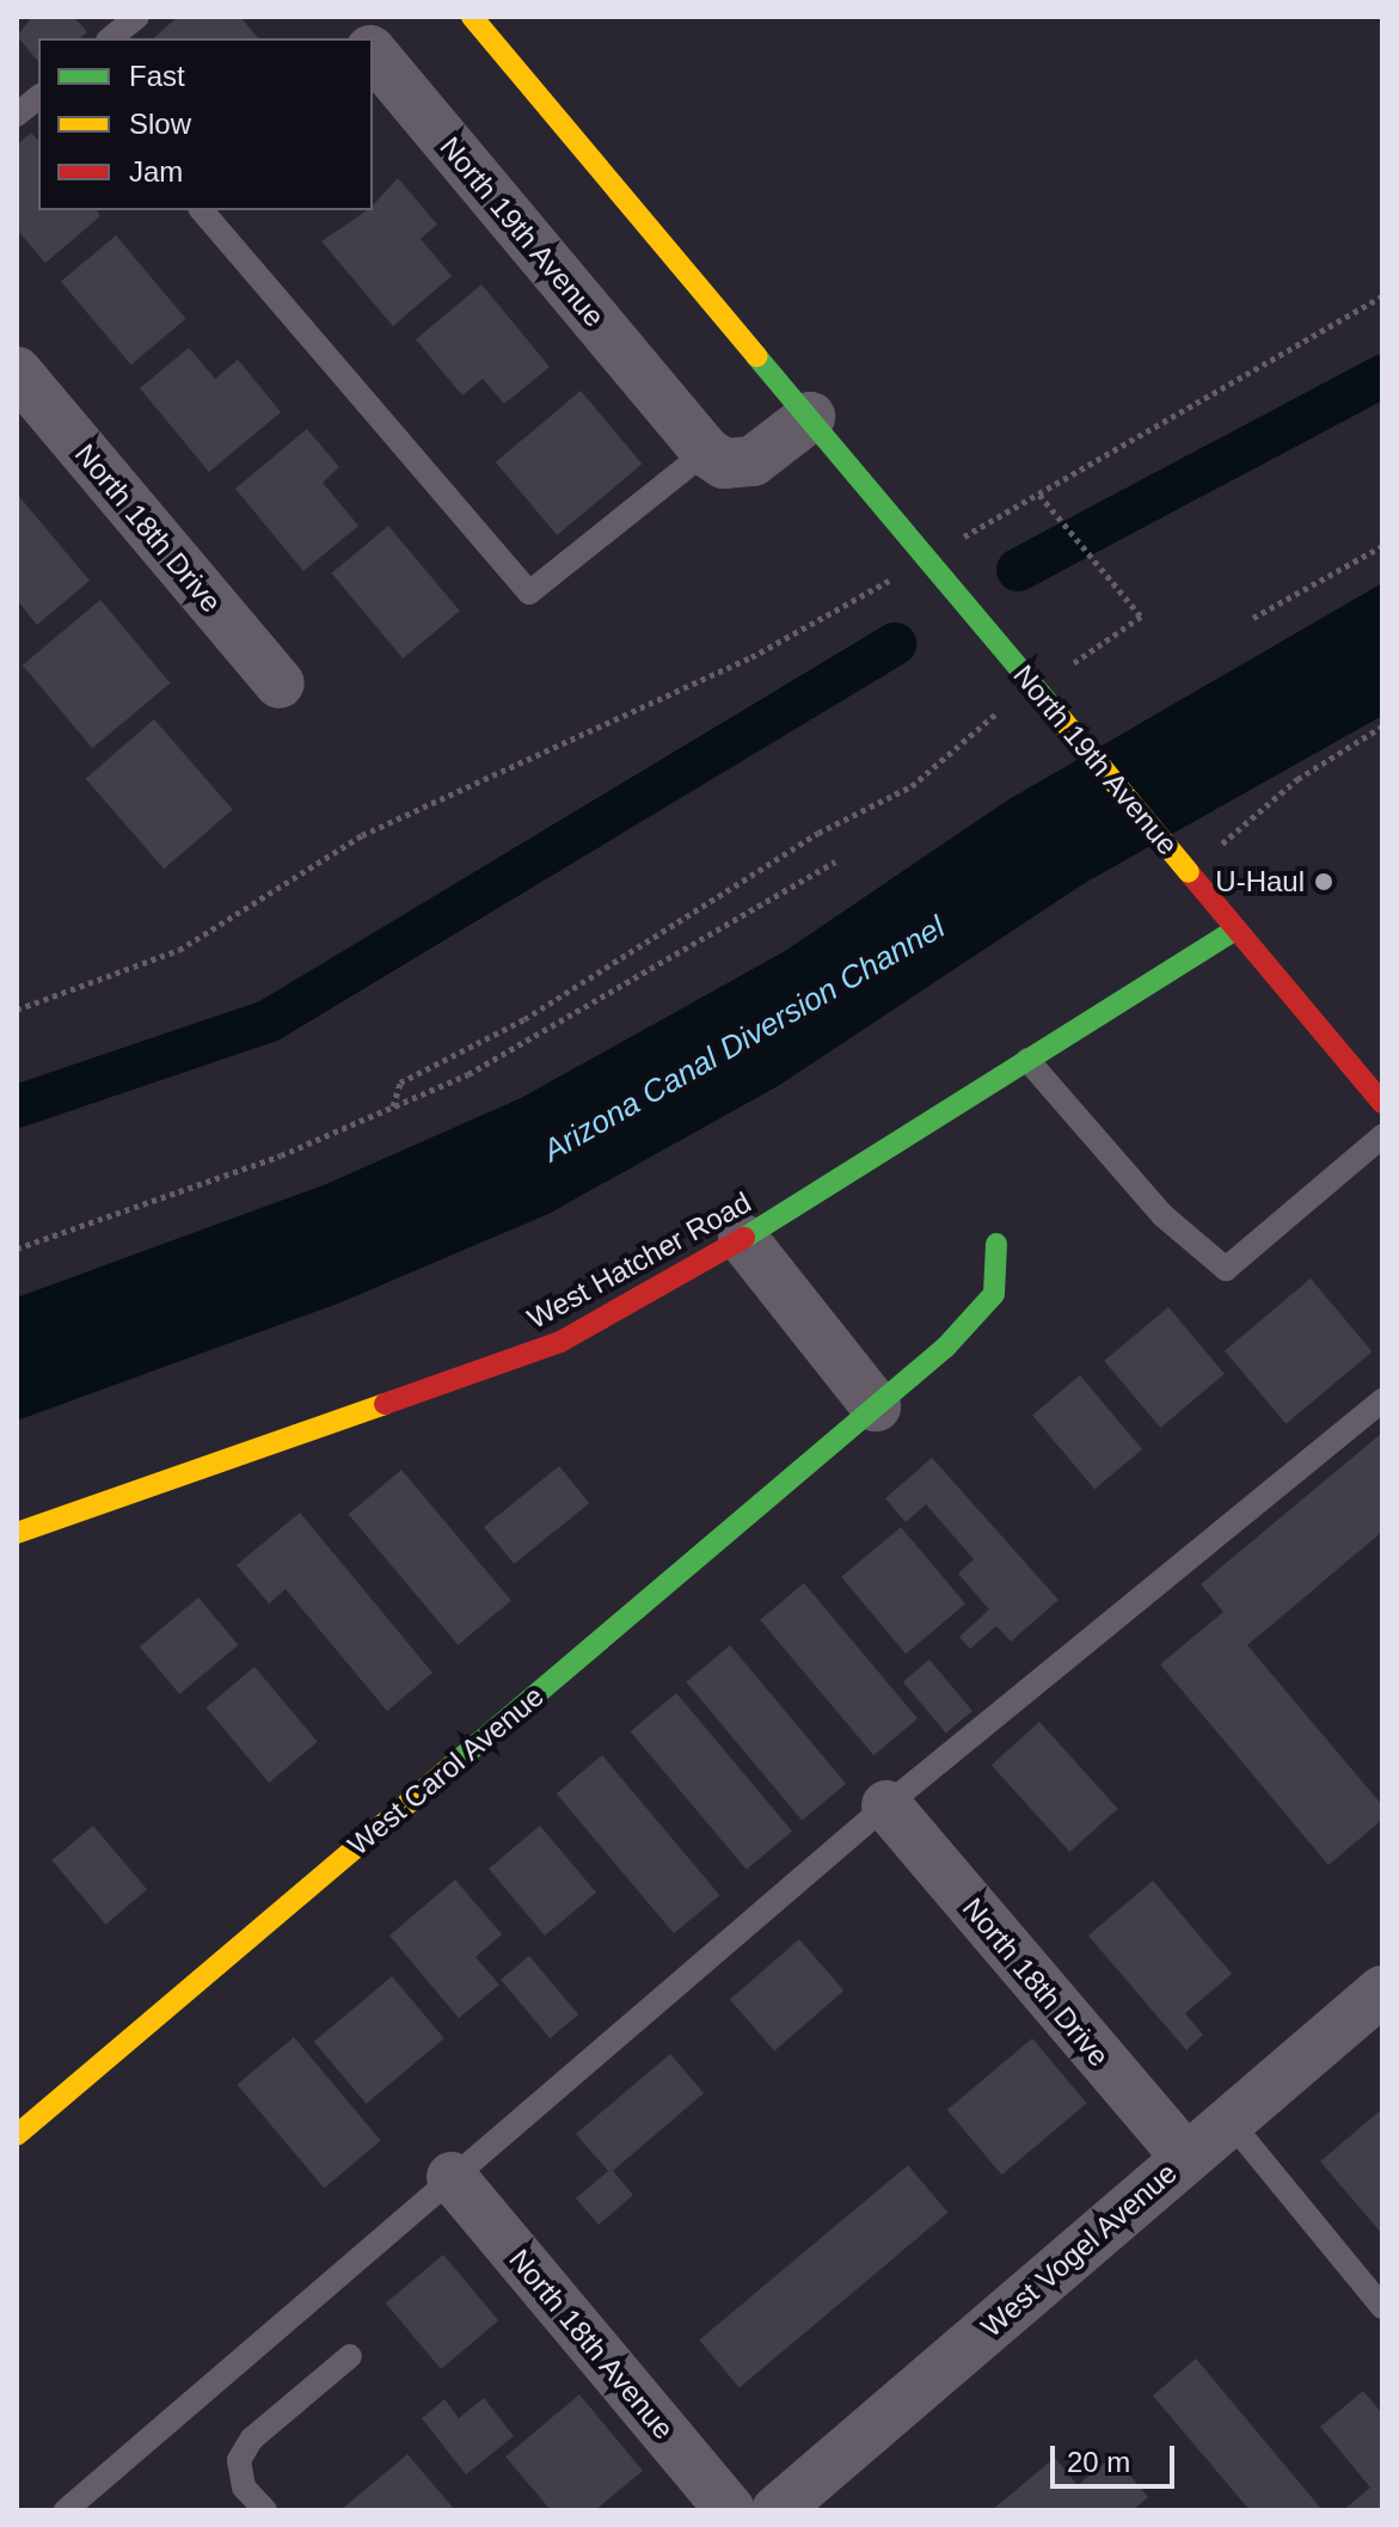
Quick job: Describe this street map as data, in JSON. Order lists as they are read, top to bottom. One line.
{"streets":{"street":["North 19th Avenue","North 18th Drive","West Hatcher Road","West Carol Avenue","West Vogel Avenue","North 18th Avenue"]},"crossings":[["North 19th Avenue","West Hatcher Road"],["North 18th Drive","West Vogel Avenue"]],"water":["Arizona Canal Diversion Channel"],"places":["U-Haul"],"legend":["Fast","Slow","Jam"],"scale_bar":"20 m"}
